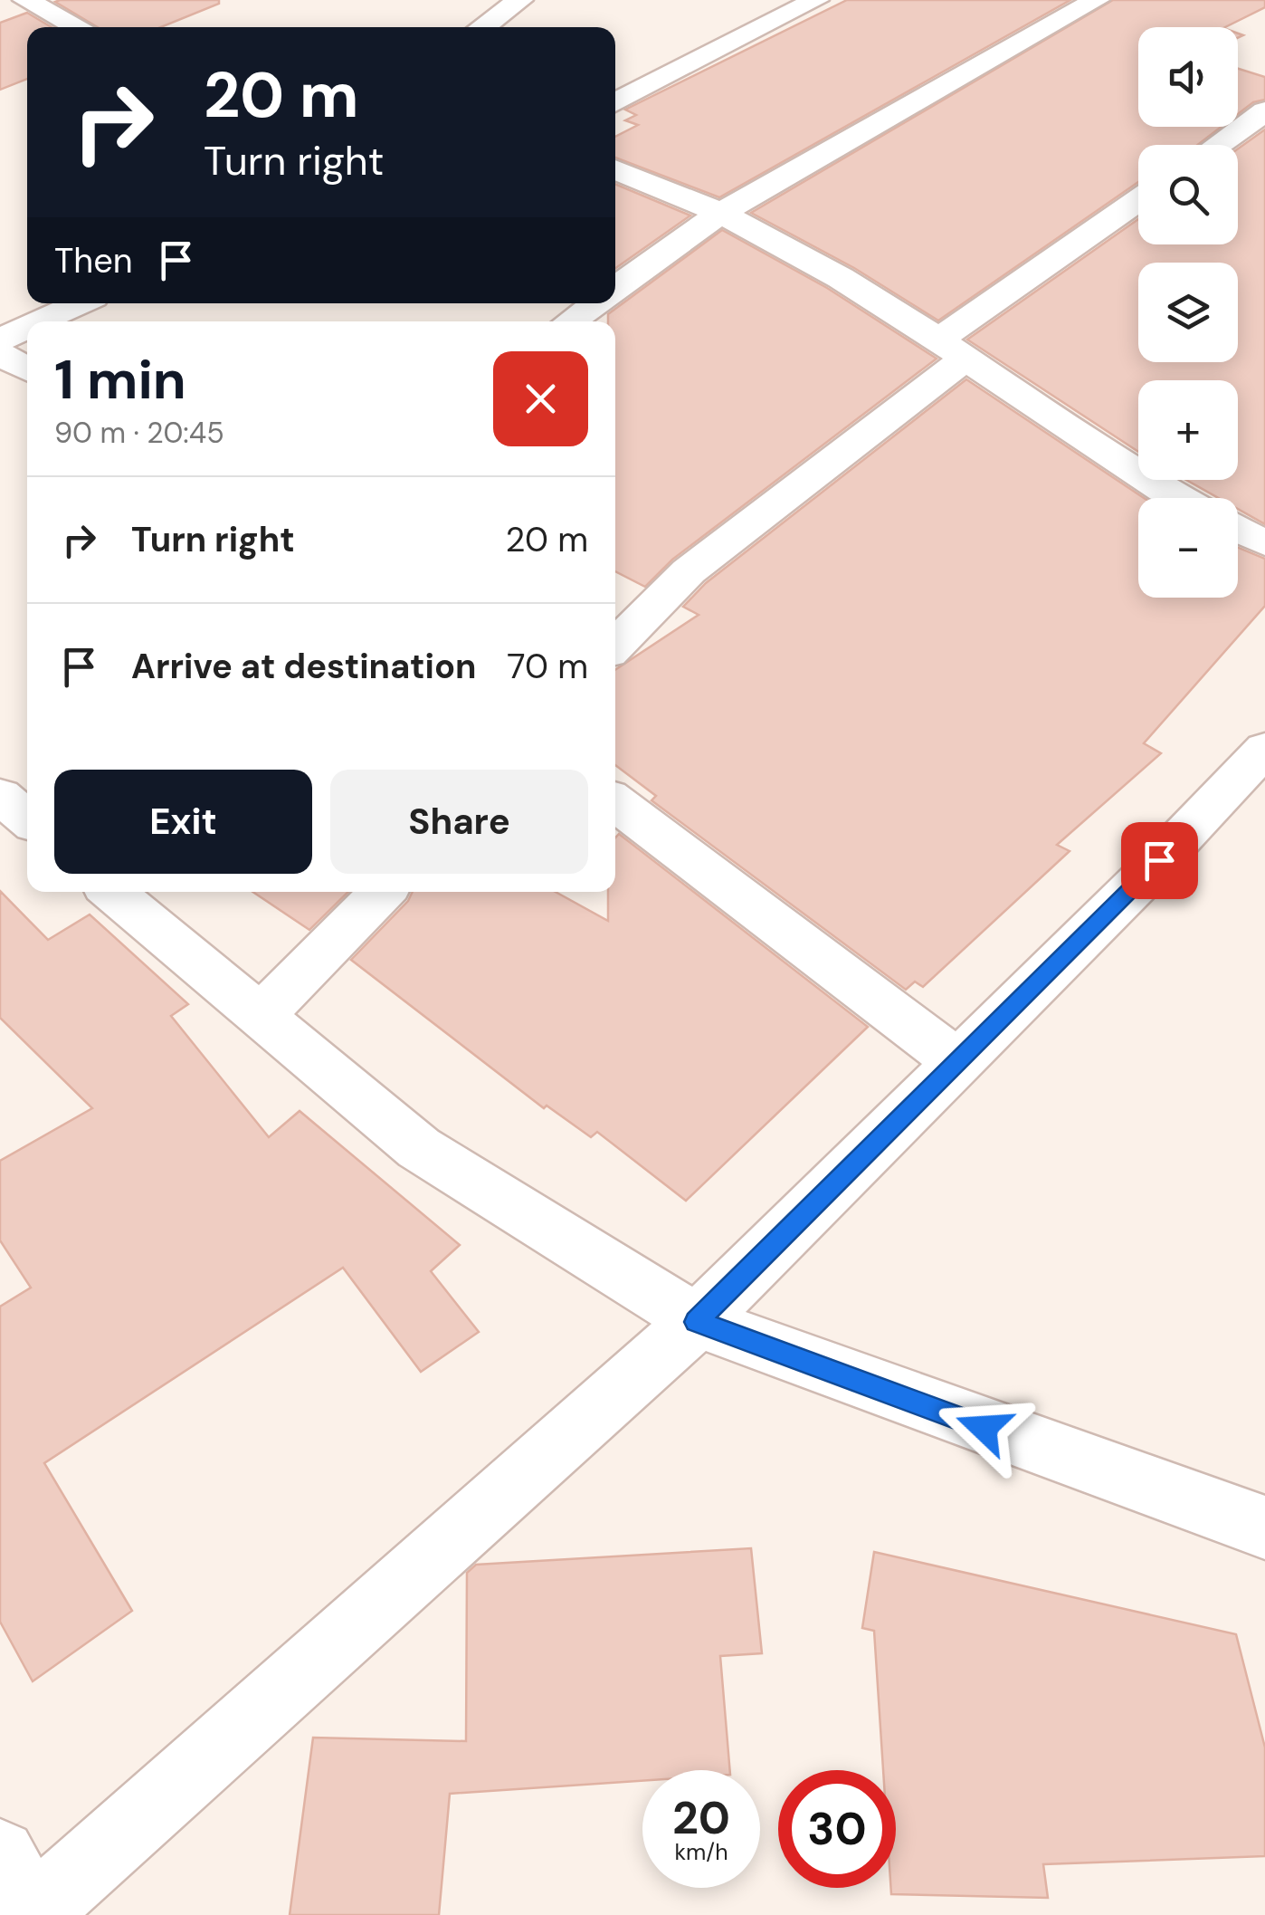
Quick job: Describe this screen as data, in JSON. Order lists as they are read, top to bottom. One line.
{"page":{"map_buttons":["+","−"],"turn":["20 m","Turn right"],"then":"Then","heading":["1 min","90 m · 20:45"],"list":[{"name":"Turn right","value":"20 m"},{"name":"Arrive at destination","value":"70 m"}],"buttons":["Exit","Share"],"speed":"20 km/h","limit":"30"}}
